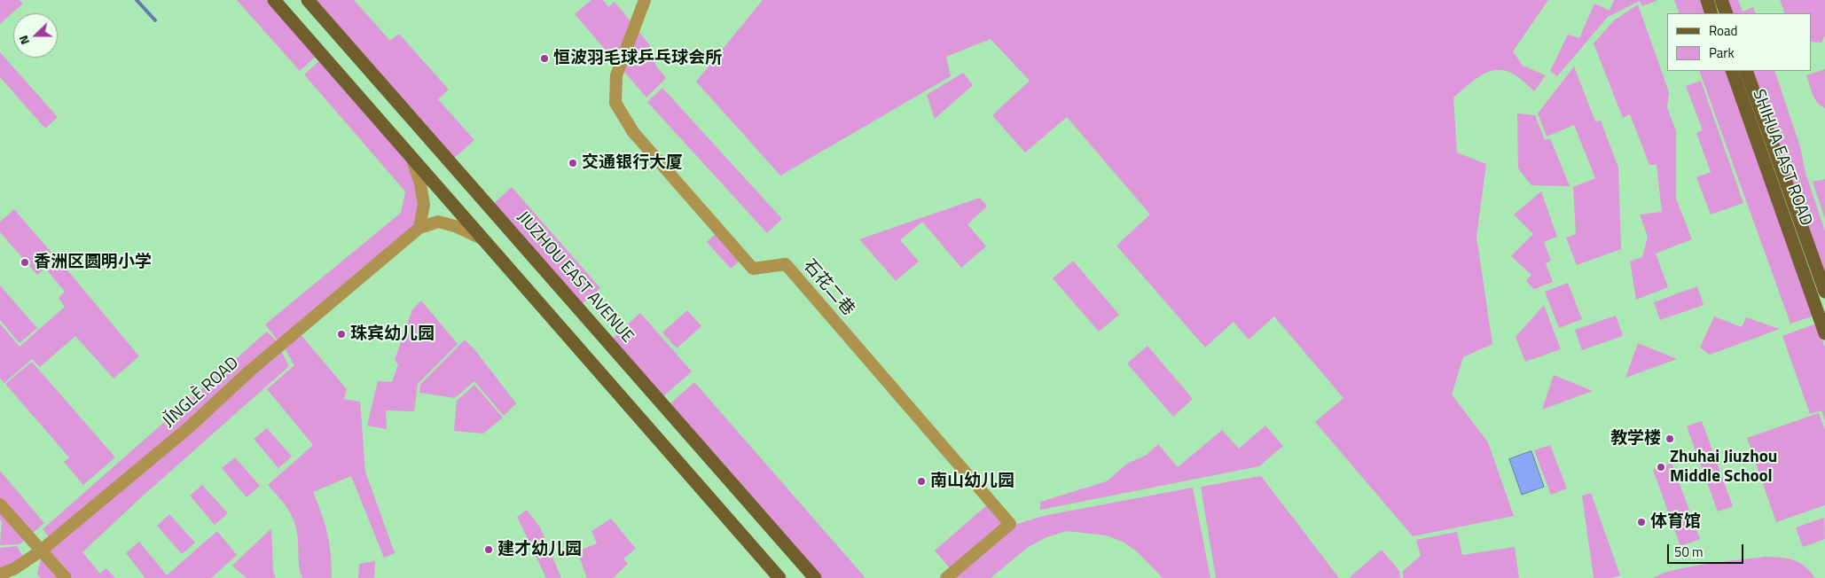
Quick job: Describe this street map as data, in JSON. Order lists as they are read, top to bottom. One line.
{"streets":{"main road":["SHIHUA EAST ROAD","JIUZHOU EAST AVENUE"],"street":["石花二巷","JǏNGLÈ ROAD"]},"places":["恒波羽毛球乒乓球会所","交通银行大厦","香洲区圆明小学","珠宾幼儿园","教学楼","Zhuhai Jiuzhou Middle School","南山幼儿园","体育馆","建才幼儿园"],"legend":["Road","Park"],"scale_bar":"50 m","north":"left"}
